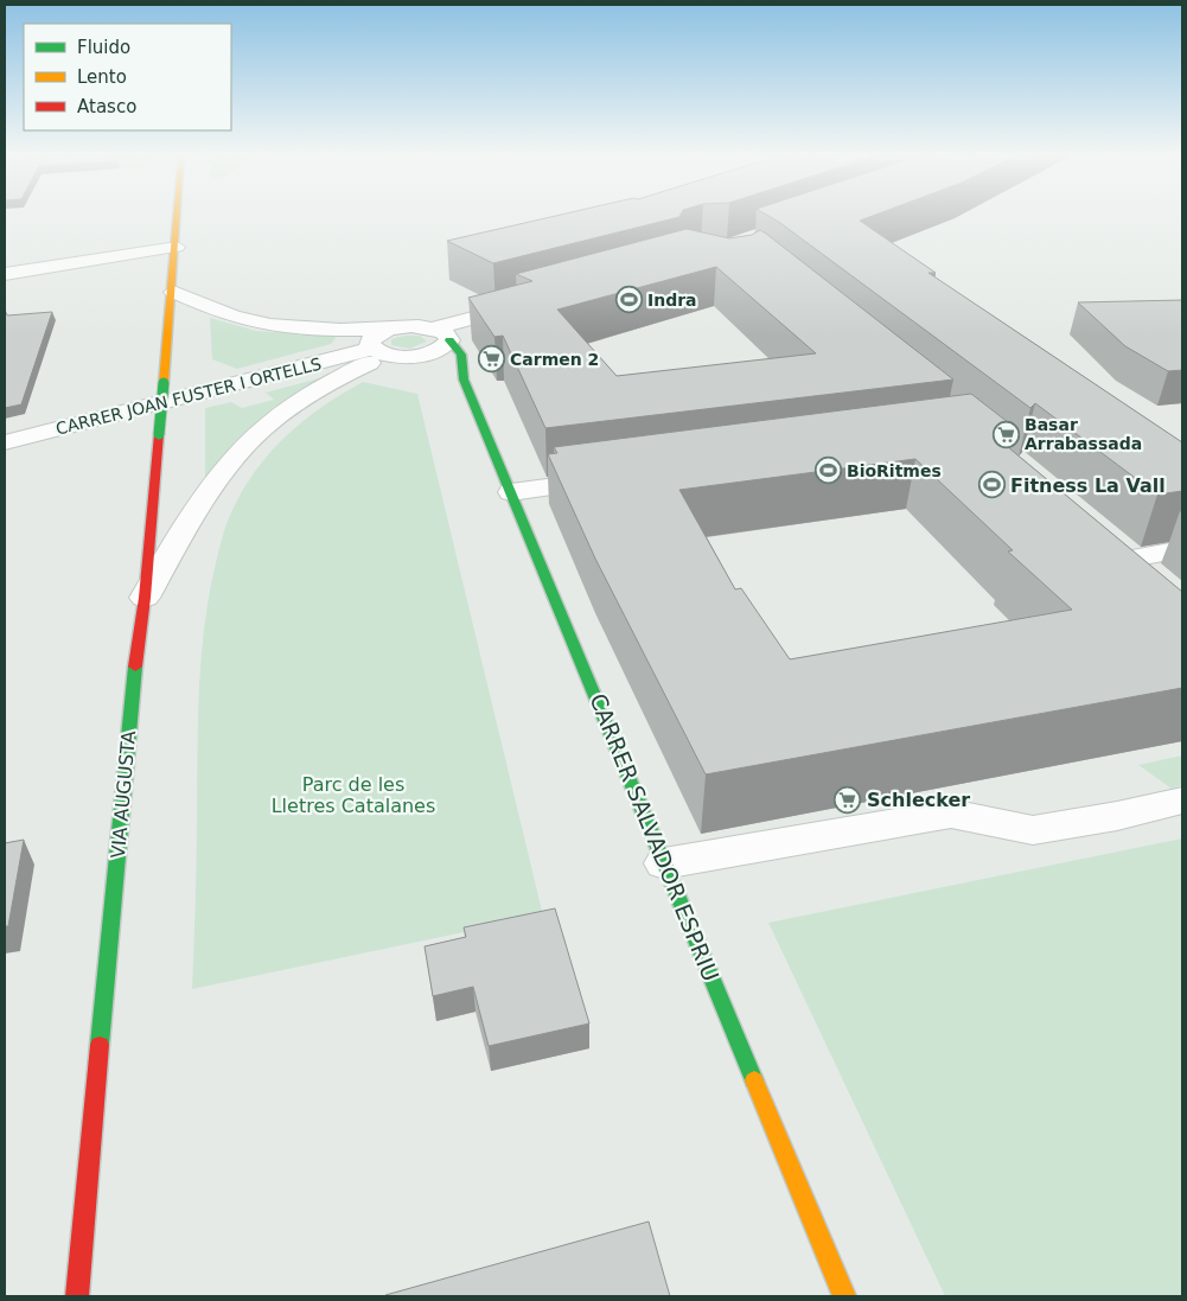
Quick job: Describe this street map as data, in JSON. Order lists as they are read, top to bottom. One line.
{"streets":{"main road":["VIA AUGUSTA","CARRER SALVADOR ESPRIU"],"street":["CARRER JOAN FUSTER I ORTELLS"]},"crossings":[["CARRER JOAN FUSTER I ORTELLS","VIA AUGUSTA"]],"parks":["Parc de les Lletres Catalanes"],"places":{"sports":["Indra","BioRitmes","Fitness La Vall"],"supermarket":["Carmen 2","Basar Arrabassada","Schlecker"]},"legend":["Fluido","Lento","Atasco"]}
